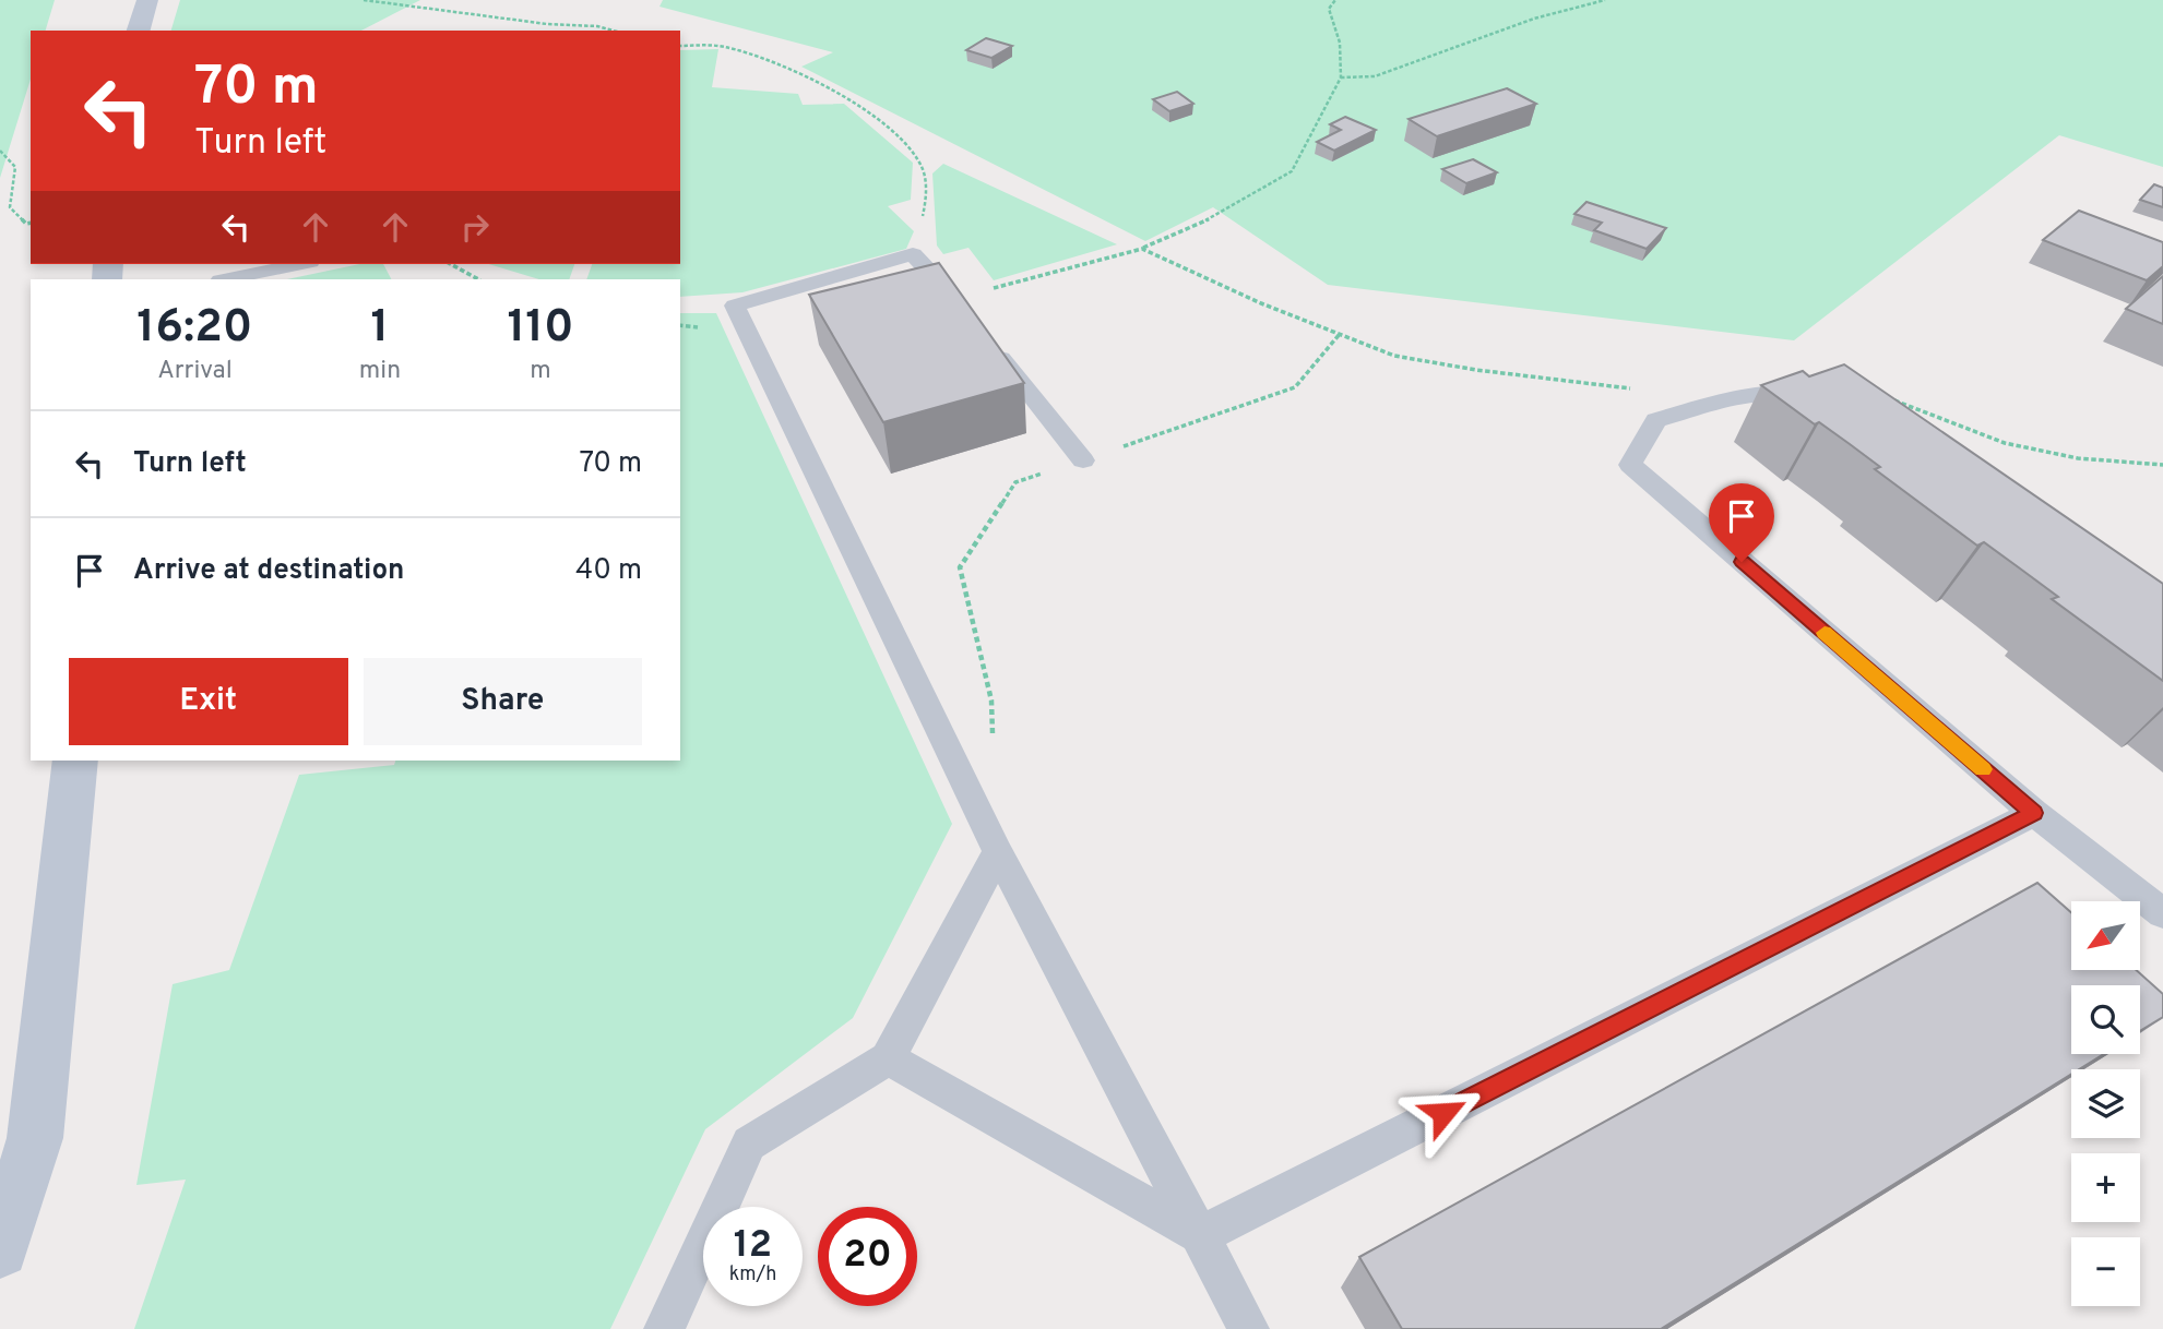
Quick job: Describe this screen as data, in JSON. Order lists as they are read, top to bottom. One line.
{"north":"bottom left","page":{"turn":["70 m","Turn left"],"eta":["16:20","Arrival","1","min","110","m"],"list":[{"name":"Turn left","value":"70 m"},{"name":"Arrive at destination","value":"40 m"}],"buttons":["Exit","Share"],"map_buttons":["+","−"],"speed":"12 km/h","limit":"20"}}
